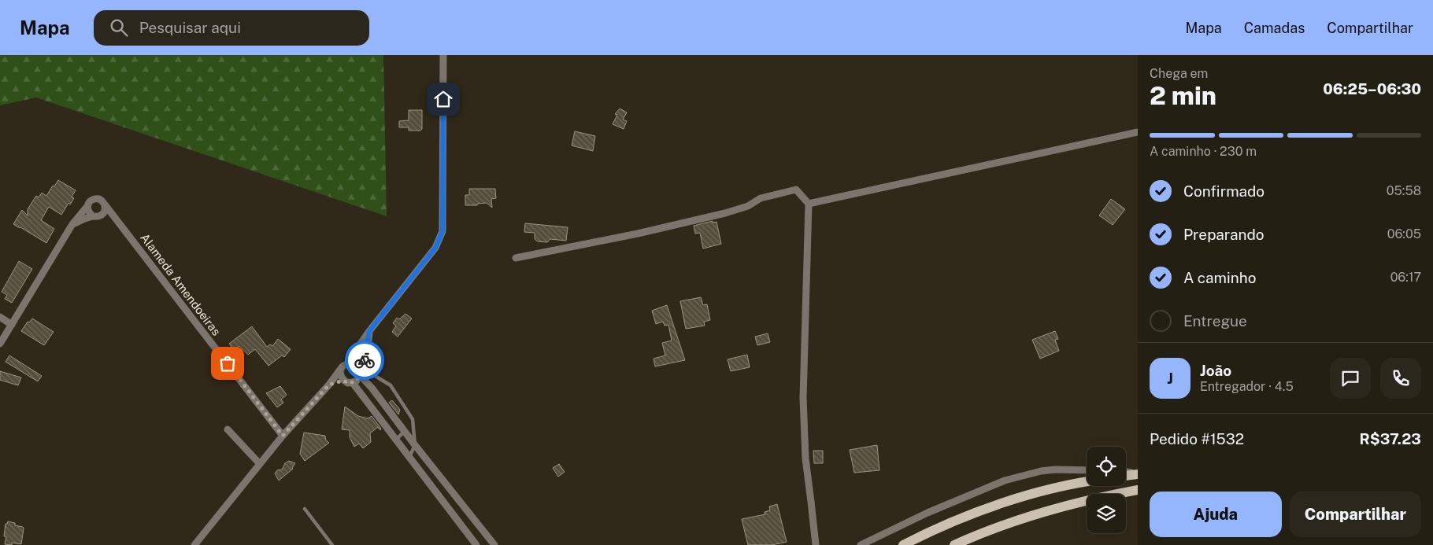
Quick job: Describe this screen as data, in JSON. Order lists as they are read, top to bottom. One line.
{"streets":{"street":["Alameda Amendoeiras"]},"page":{"header":"Mapa","search":"Pesquisar aqui","nav":["Mapa","Camadas","Compartilhar"],"heading":["2 min","Chega em","06:25–06:30"],"panel":["João","Entregador · 4.5","Pedido #1532","R$37.23"],"bar":"A caminho · 230 m","list":[["Confirmado","05:58"],["Preparando","06:05"],["A caminho","06:17"],"Entregue"],"round":"J","buttons":["Ajuda","Compartilhar"]}}
